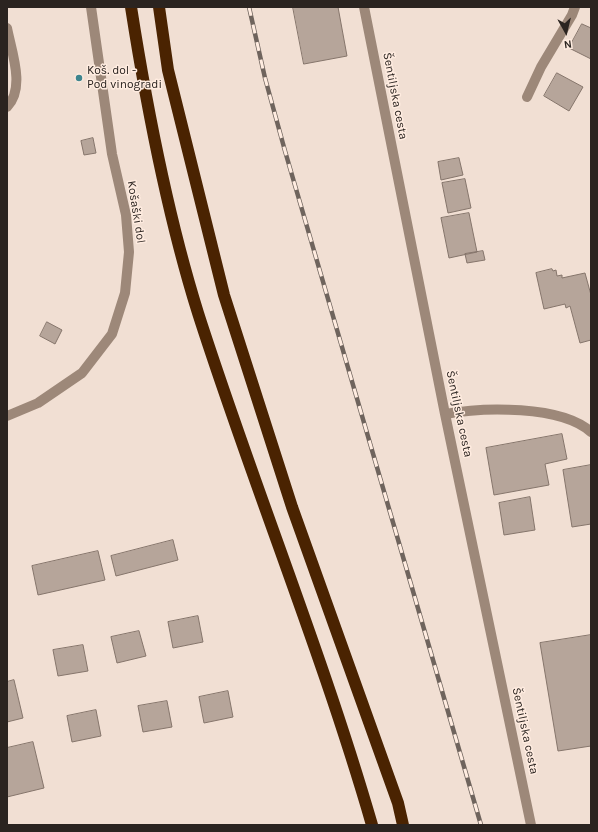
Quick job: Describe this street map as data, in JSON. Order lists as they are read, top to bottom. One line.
{"streets":{"street":["Šentiljska cesta","Košaški dol"]},"places":["Koš. dol - Pod vinogradi"],"north":"bottom"}
